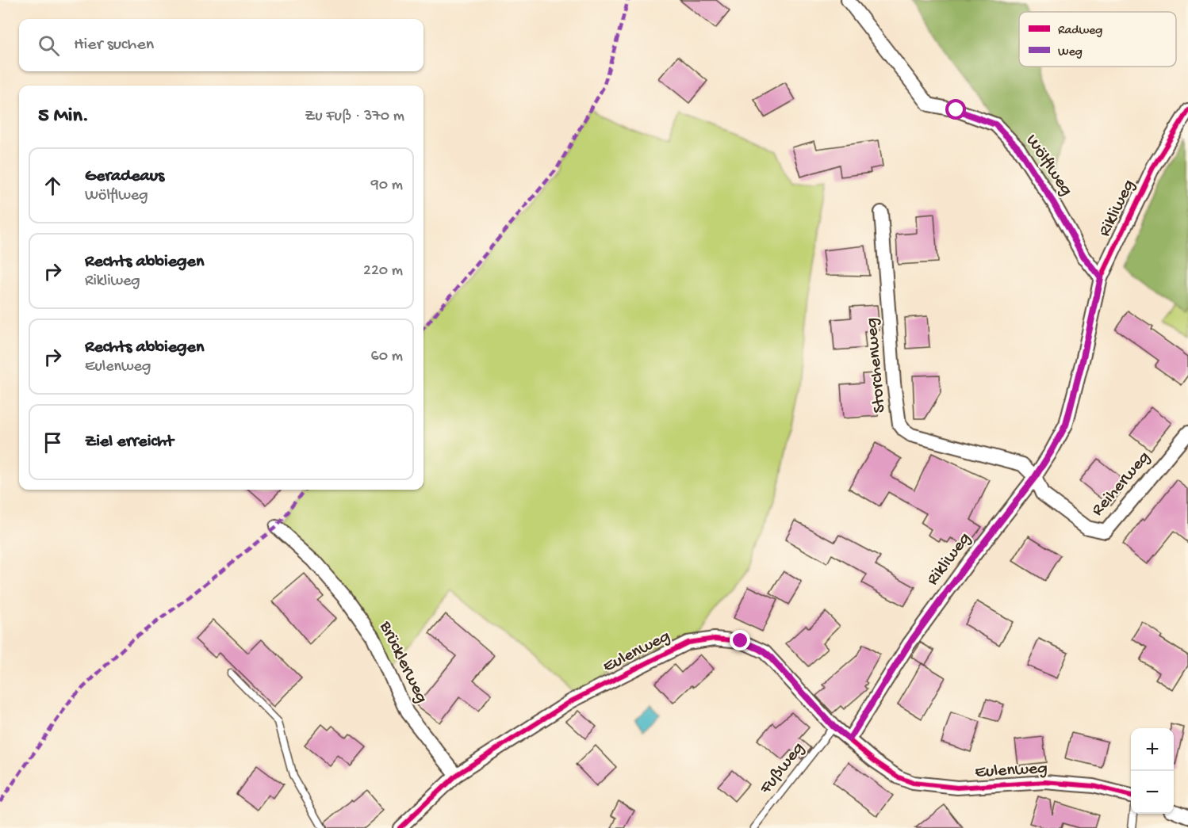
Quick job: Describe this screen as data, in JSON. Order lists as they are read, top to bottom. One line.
{"streets":{"street":["Wölflweg","Rikliweg","Storchenweg","Reiherweg","Eulenweg","Brücklerweg"],"lane":["Fußweg"]},"crossings":[["Wölflweg","Rikliweg"],["Rikliweg","Storchenweg"],["Rikliweg","Reiherweg"],["Rikliweg","Eulenweg"],["Storchenweg","Reiherweg"],["Eulenweg","Brücklerweg"],["Eulenweg","Fußweg"]],"legend":["Radweg","Weg"],"page":{"search":"Hier suchen","heading":["5 Min.","Zu Fuß · 370 m"],"list":[["Geradeaus","Wölflweg","90 m"],["Rechts abbiegen","Rikliweg","220 m"],["Rechts abbiegen","Eulenweg","60 m"],"Ziel erreicht"],"map_buttons":["+","−"]}}
